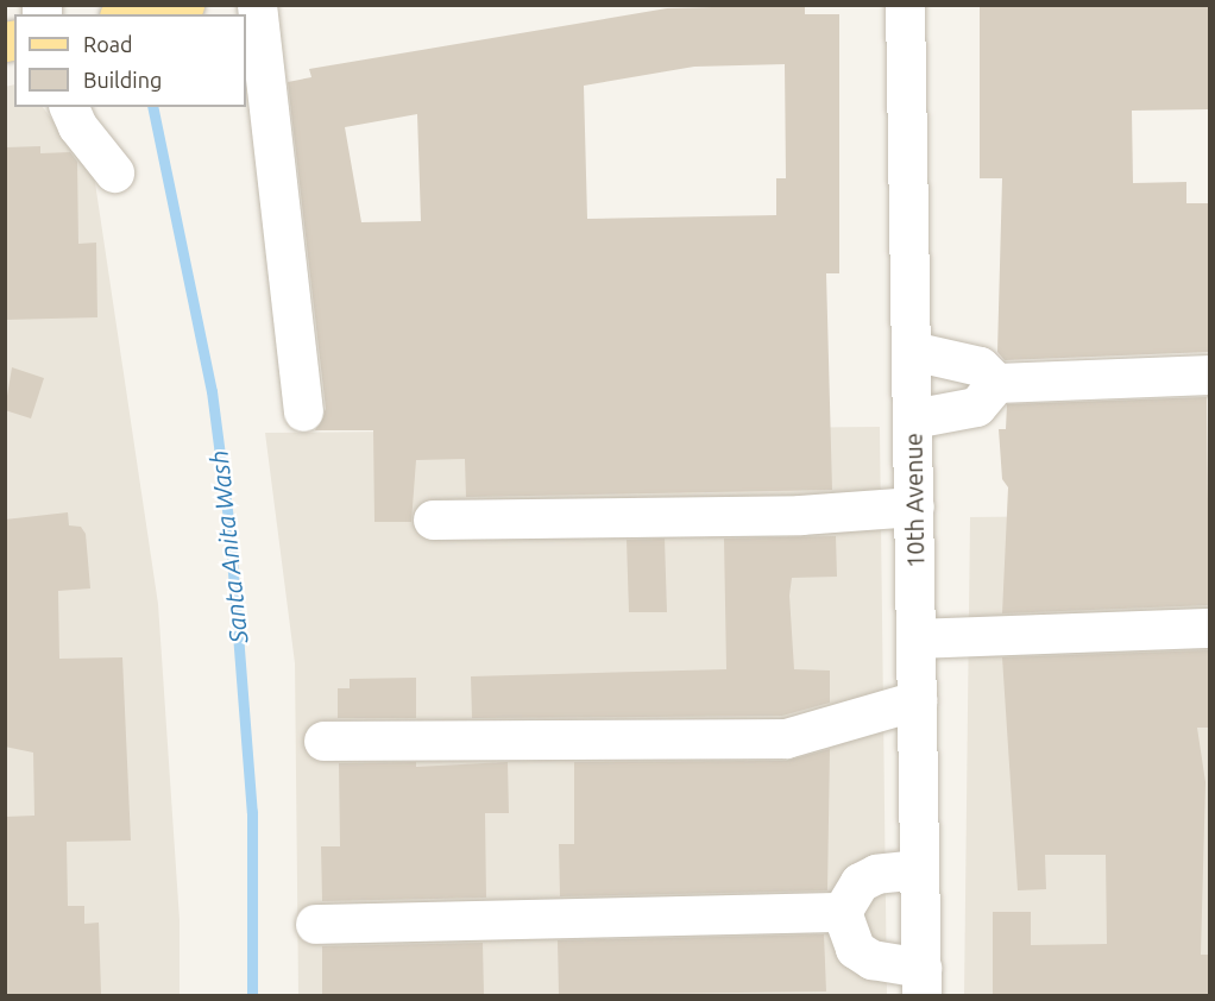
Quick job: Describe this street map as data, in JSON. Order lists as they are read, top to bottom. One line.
{"streets":{"street":["10th Avenue"]},"water":["Santa Anita Wash"],"legend":["Road","Building"]}
